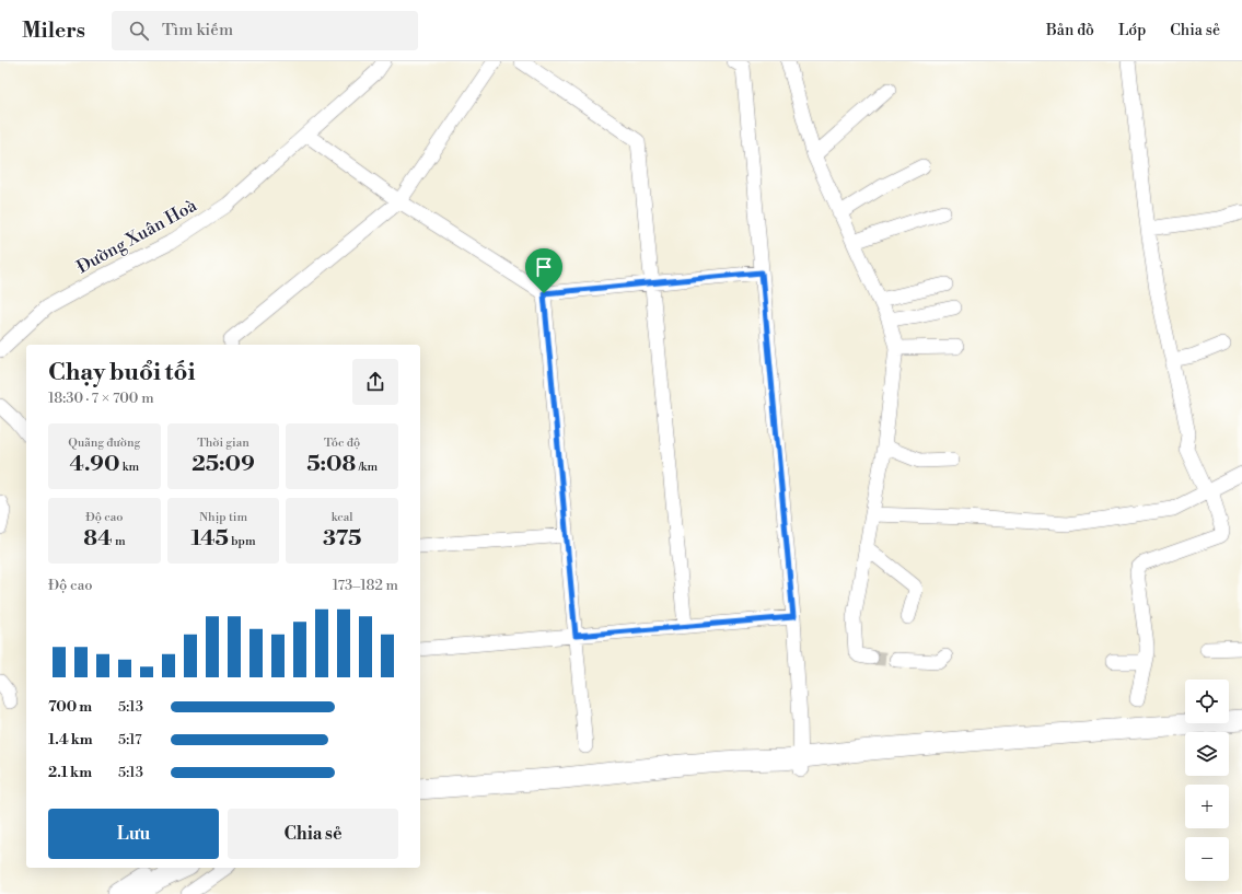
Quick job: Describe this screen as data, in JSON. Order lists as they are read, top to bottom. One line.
{"streets":{"street":["Đường Xuân Hoà"]},"page":{"header":"Milers","search":"Tìm kiếm","nav":["Bản đồ","Lớp","Chia sẻ"],"heading":["Chạy buổi tối","18:30 · 7 × 700 m"],"stats":[["Quãng đường","4.90 km"],["Thời gian","25:09"],["Tốc độ","5:08 /km"],["Độ cao","84 m"],["Nhịp tim","145 bpm"],["kcal","375"]],"chart":["Độ cao","173–182 m"],"map_buttons":["+","−"],"list":[{"name":"700 m","note":"5:13"},{"name":"1.4 km","note":"5:17"},{"name":"2.1 km","note":"5:13"}],"buttons":["Lưu","Chia sẻ"]}}
